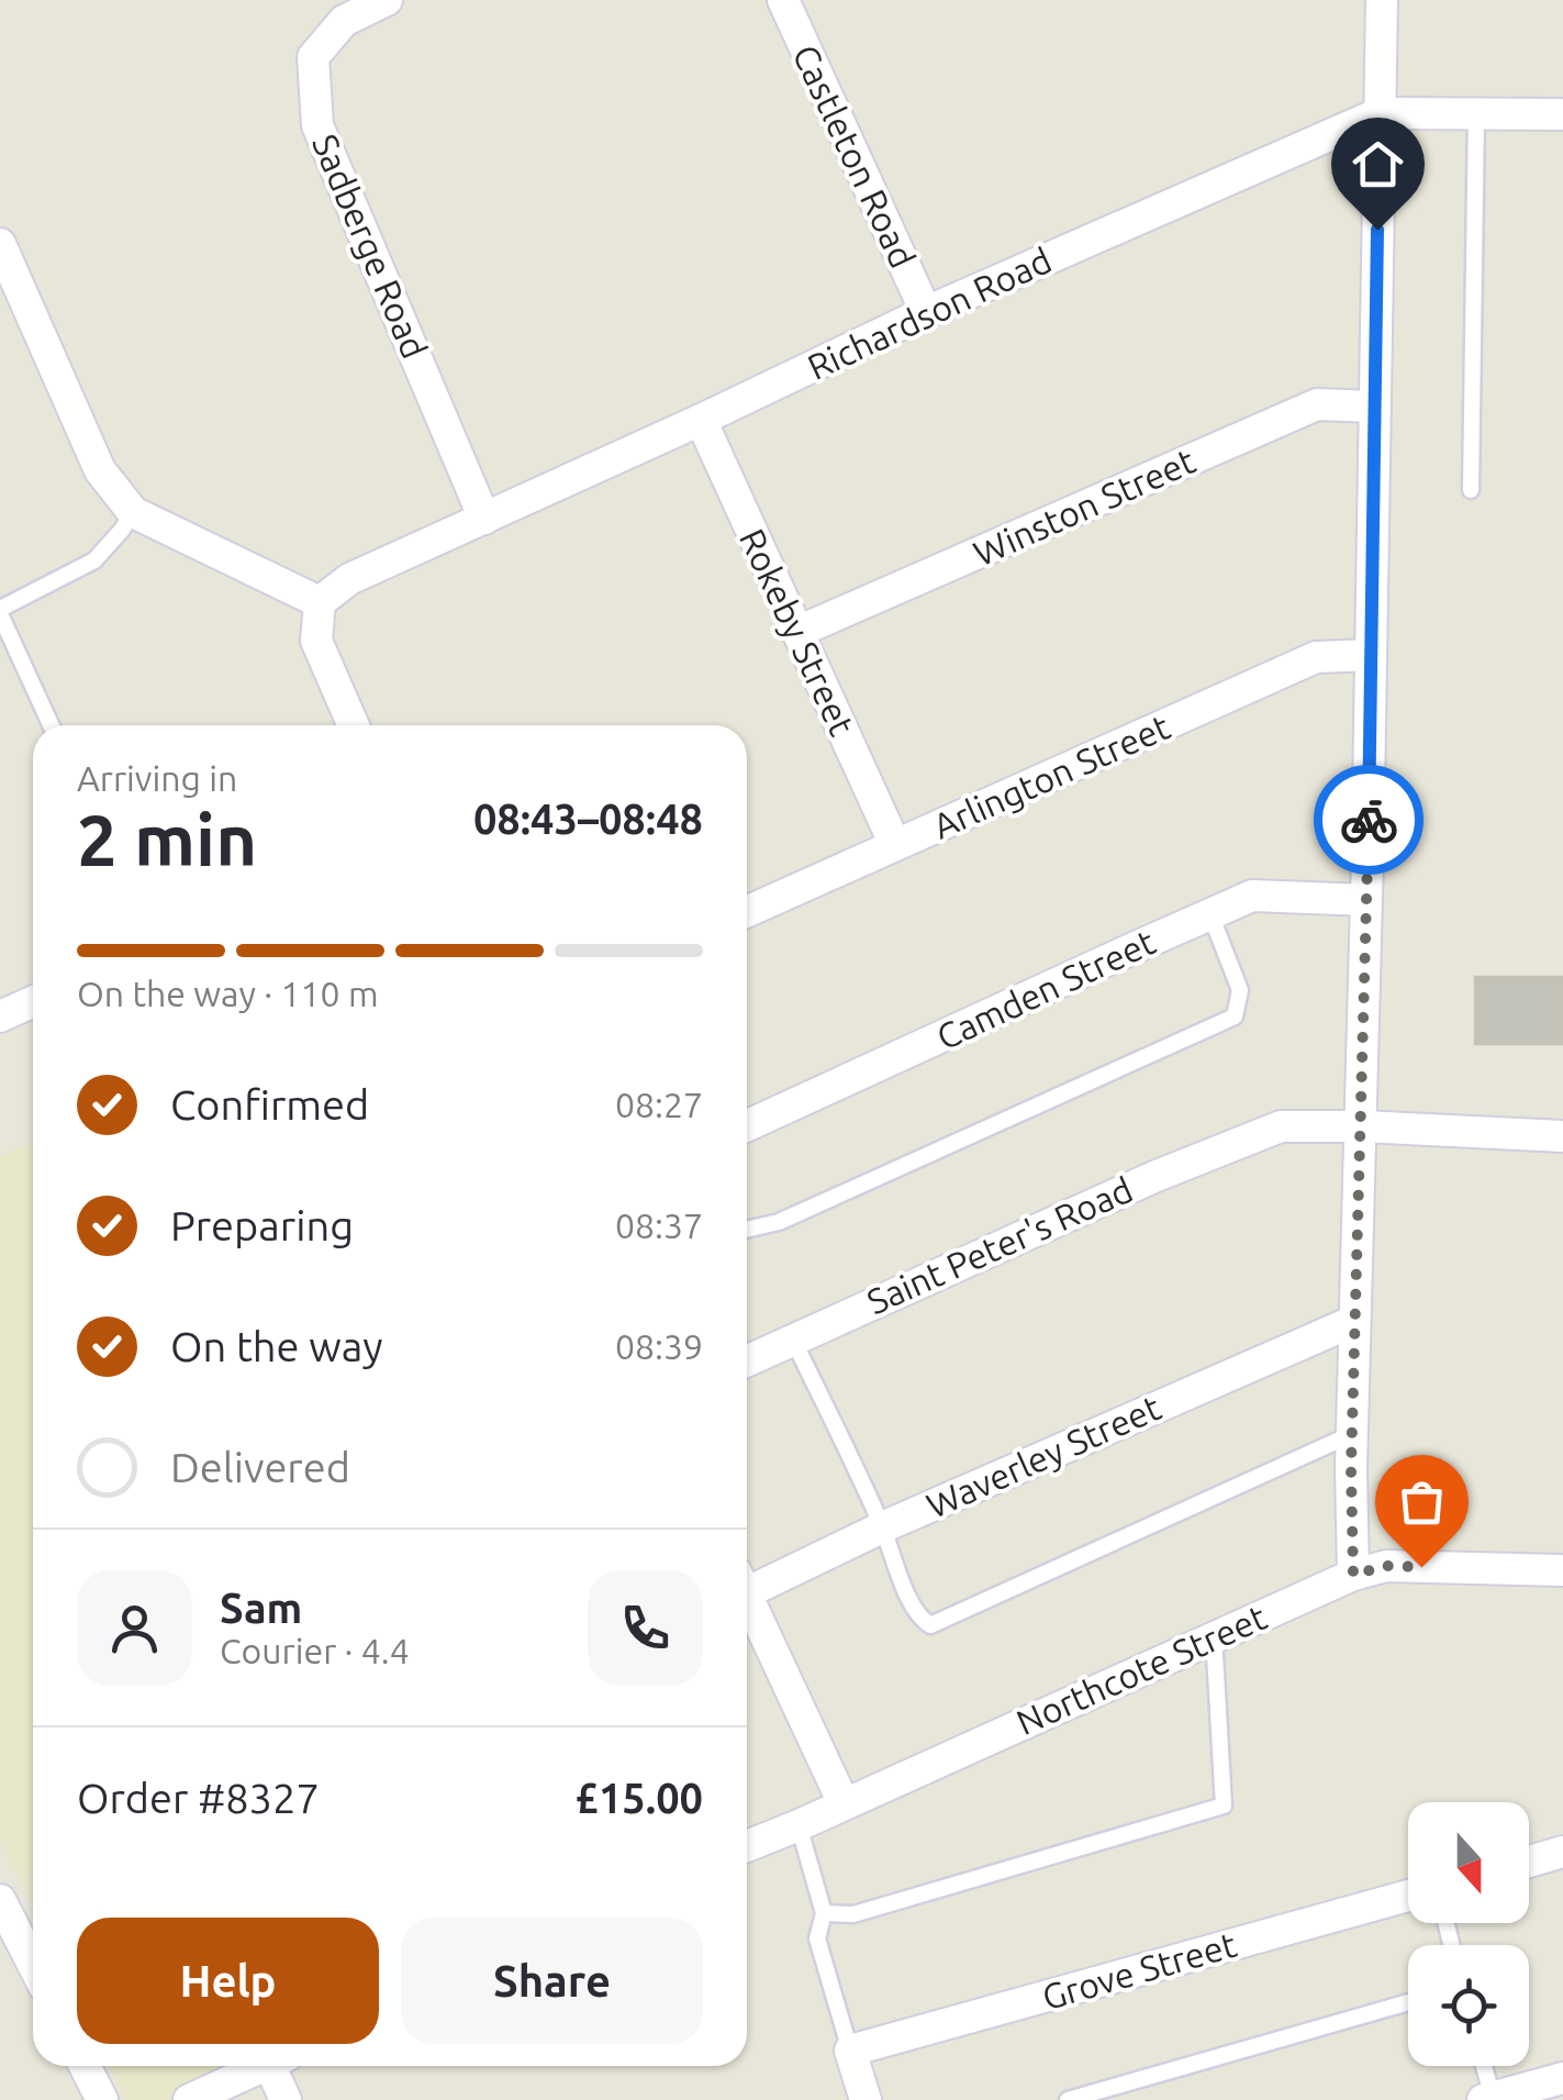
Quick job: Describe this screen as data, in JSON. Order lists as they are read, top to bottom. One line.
{"streets":{"street":["Castleton Road","Sadberge Road","Richardson Road","Winston Street","Rokeby Street","Arlington Street","Camden Street","Saint Peter's Road","Waverley Street","Northcote Street","Grove Street"]},"crossings":[["Castleton Road","Richardson Road"],["Sadberge Road","Richardson Road"],["Richardson Road","Rokeby Street"],["Winston Street","Rokeby Street"],["Rokeby Street","Arlington Street"]],"north":"bottom","page":{"heading":["2 min","Arriving in","08:43–08:48"],"panel":["Sam","Courier · 4.4","Order #8327","£15.00"],"bar":"On the way · 110 m","list":[["Confirmed","08:27"],["Preparing","08:37"],["On the way","08:39"],"Delivered"],"buttons":["Help","Share"]}}
